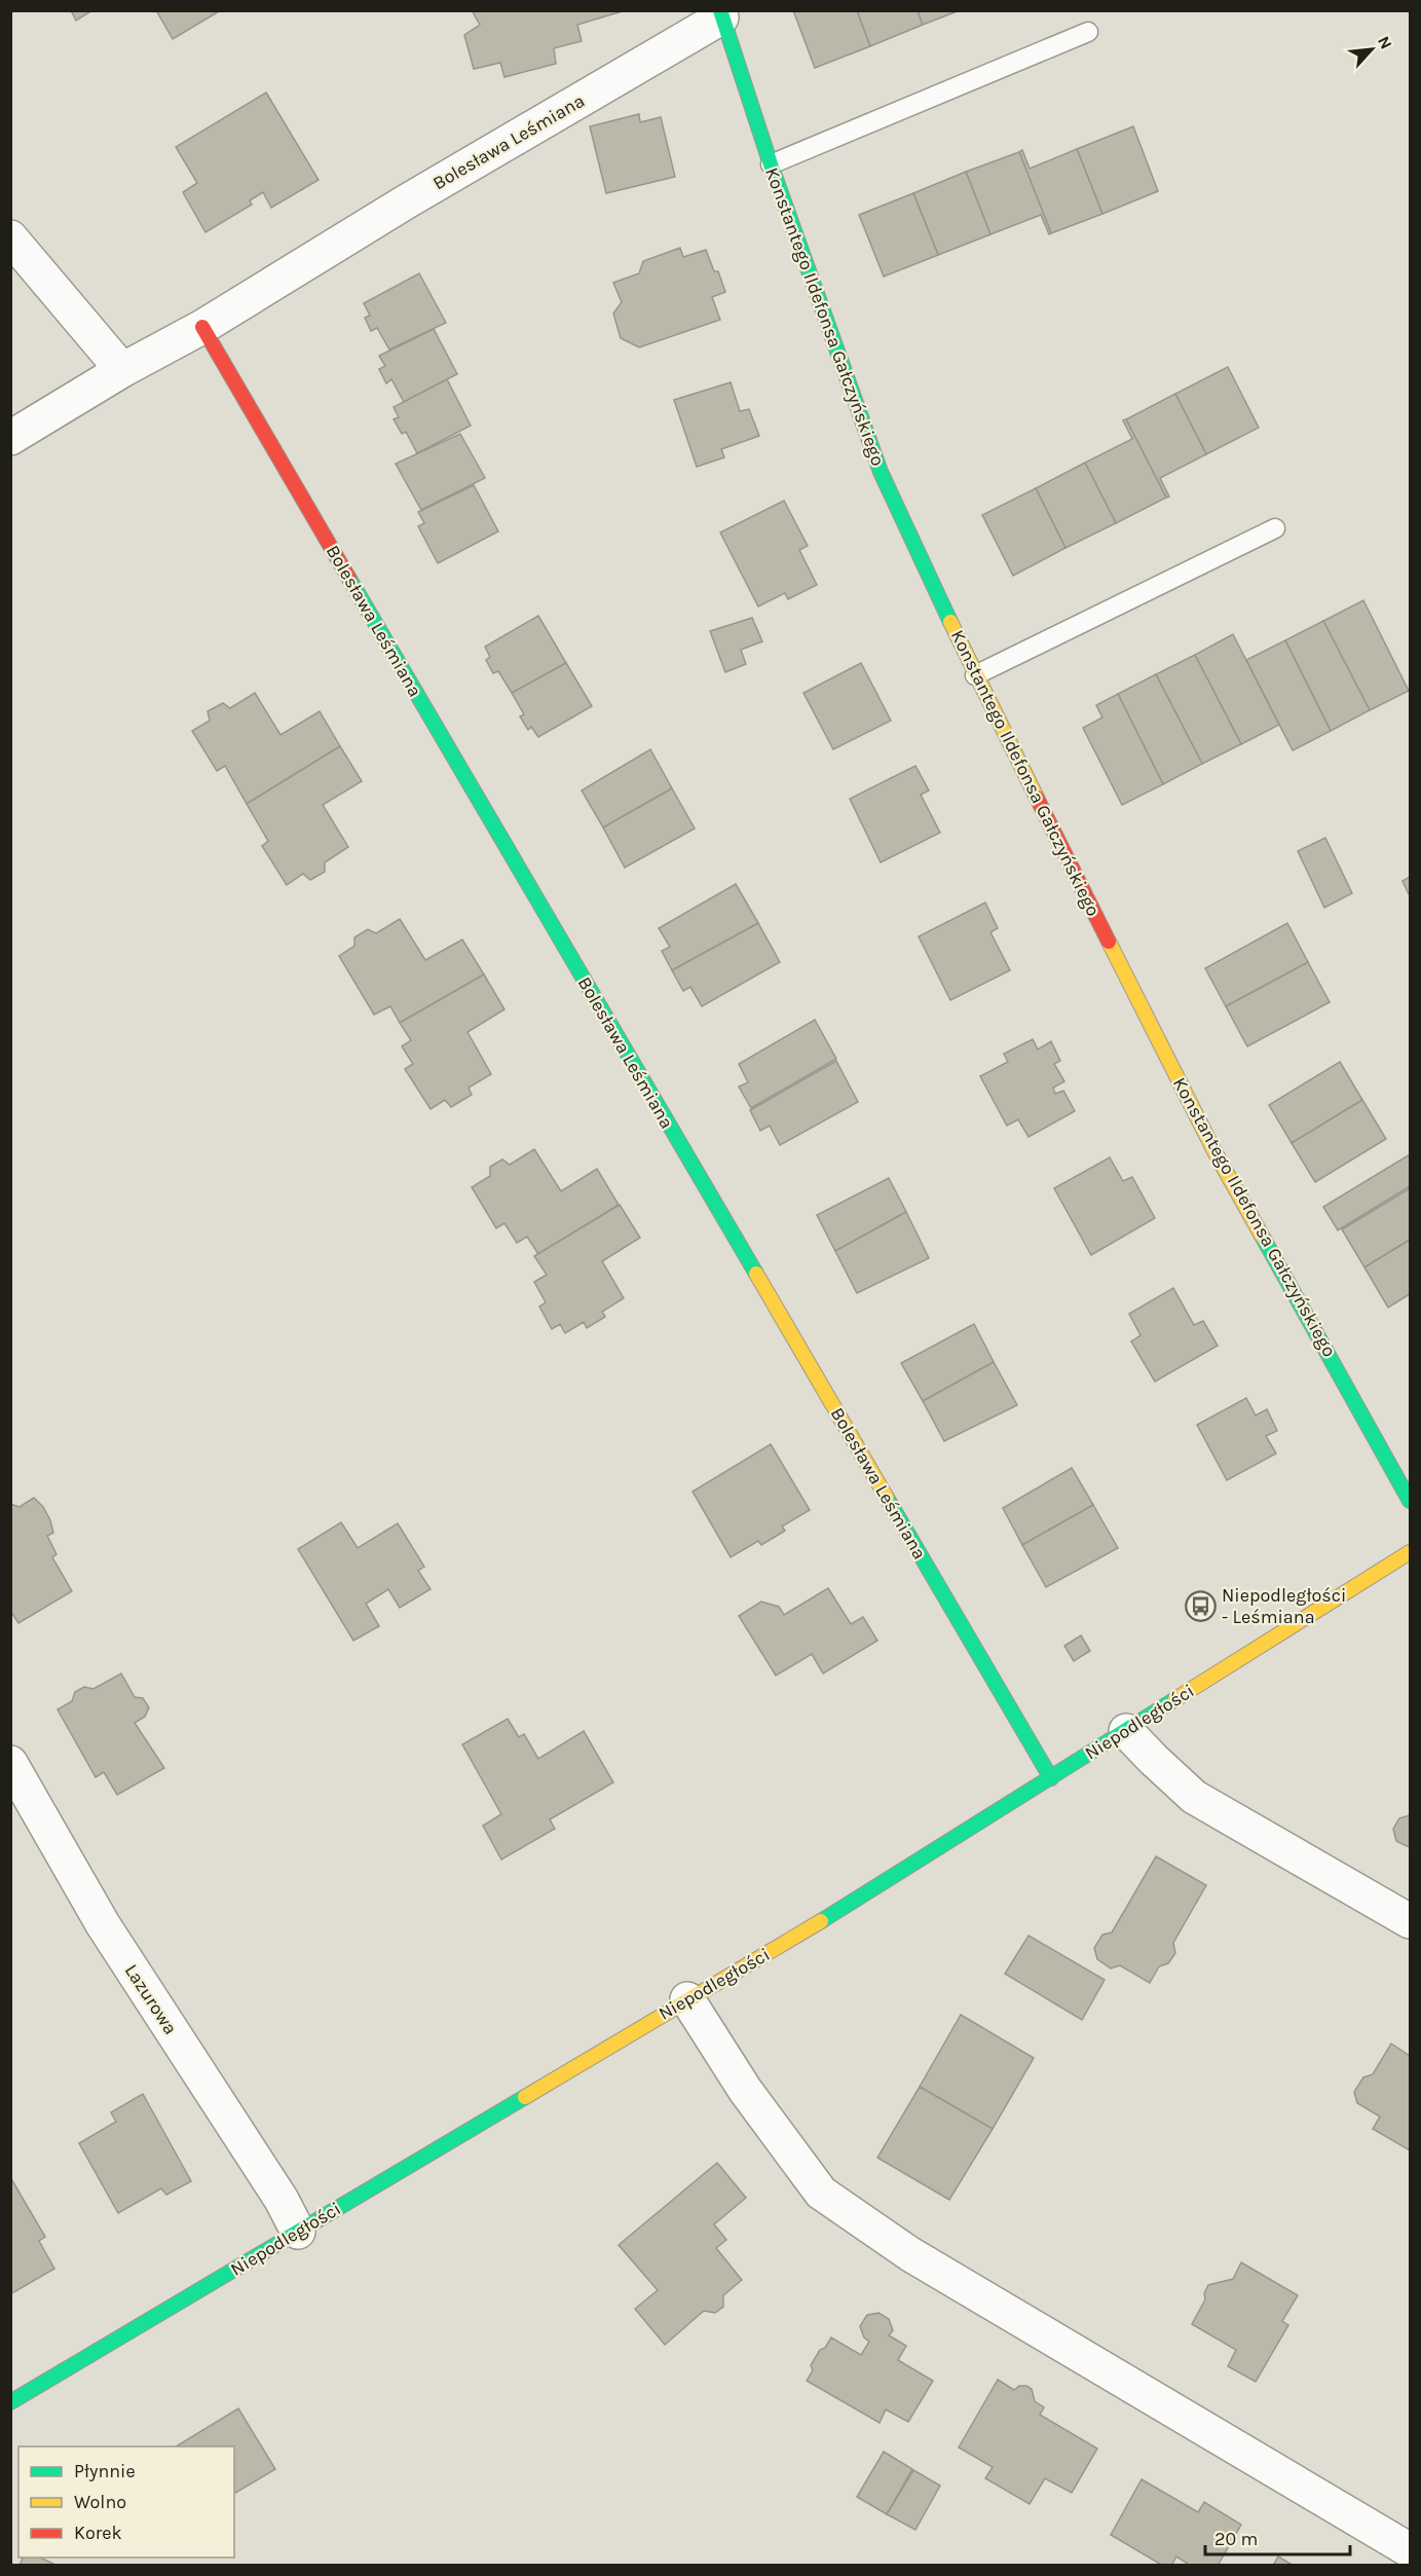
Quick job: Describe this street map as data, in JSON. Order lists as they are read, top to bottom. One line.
{"streets":{"street":["Bolesława Leśmiana","Konstantego Ildefonsa Gałczyńskiego","Niepodległości","Lazurowa"]},"crossings":[["Bolesława Leśmiana","Konstantego Ildefonsa Gałczyńskiego"],["Bolesława Leśmiana","Niepodległości"],["Niepodległości","Lazurowa"]],"places":{"bus stop":["Niepodległości - Leśmiana"]},"legend":["Płynnie","Wolno","Korek"],"scale_bar":"20 m","north":"top right"}
